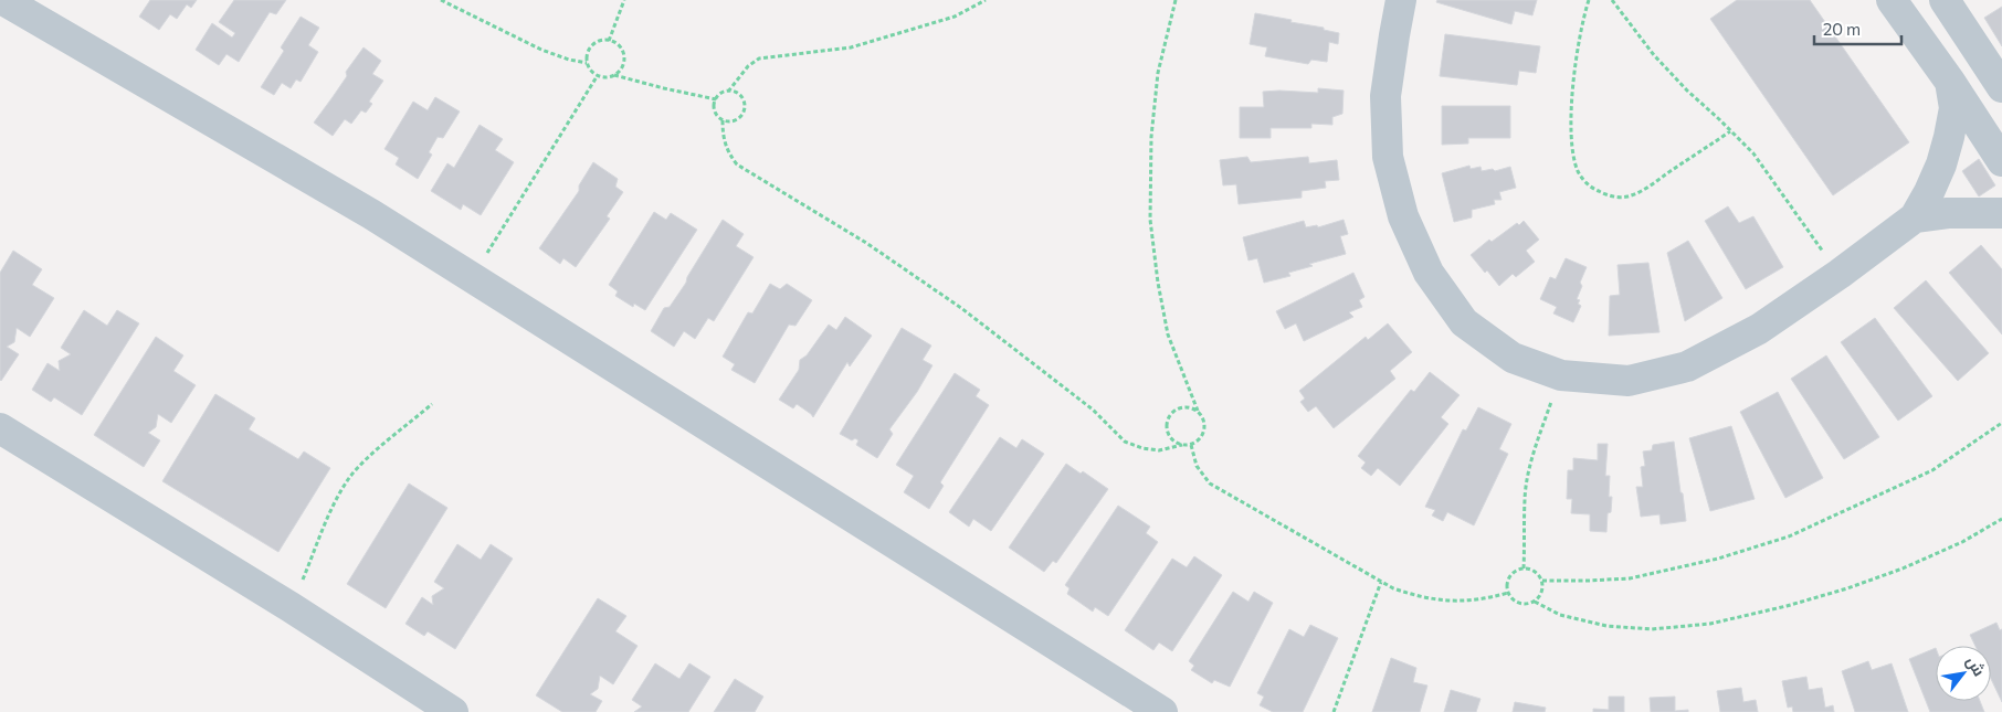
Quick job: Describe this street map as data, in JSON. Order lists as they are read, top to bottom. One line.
{"scale_bar":"20 m","north":"top right"}
